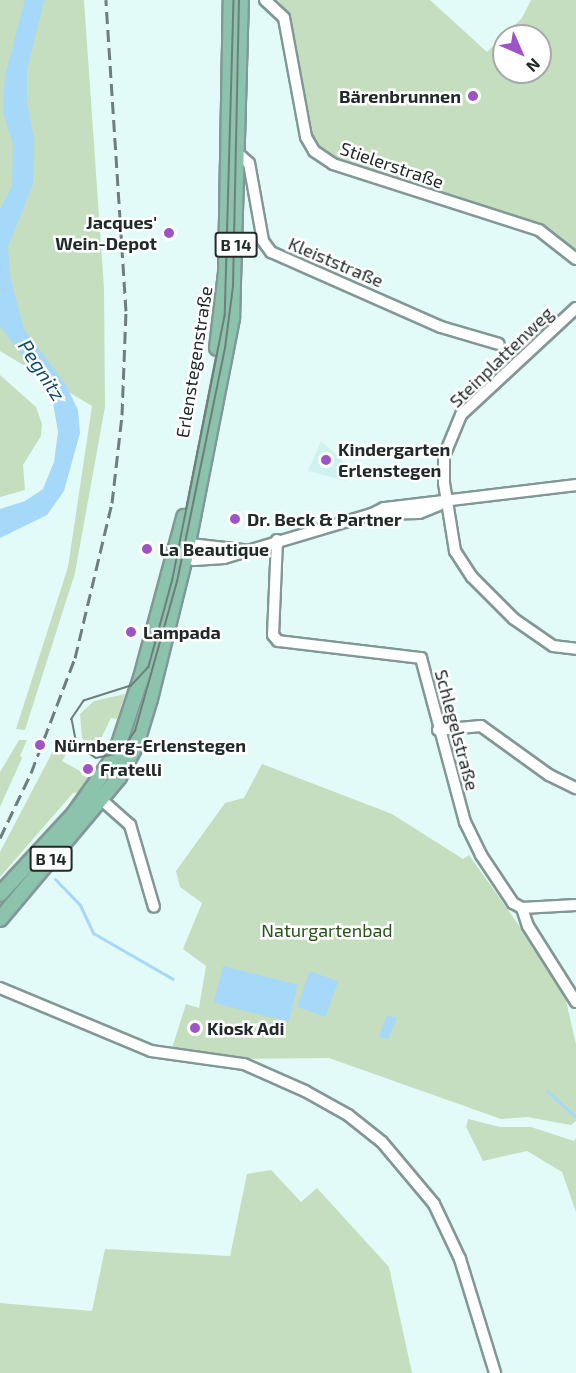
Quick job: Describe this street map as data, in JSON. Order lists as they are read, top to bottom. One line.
{"streets":{"main road":["B 14","Erlenstegenstraße"],"street":["Stielerstraße","Kleiststraße","Steinplattenweg","Schlegelstraße"]},"crossings":[["Kleiststraße","Erlenstegenstraße"]],"water":["Pegnitz"],"parks":["Naturgartenbad"],"places":["Bärenbrunnen","Jacques' Wein-Depot","Kindergarten Erlenstegen","Dr. Beck & Partner","La Beautique","Lampada","Nürnberg-Erlenstegen","Fratelli","Kiosk Adi"],"north":"bottom right"}
